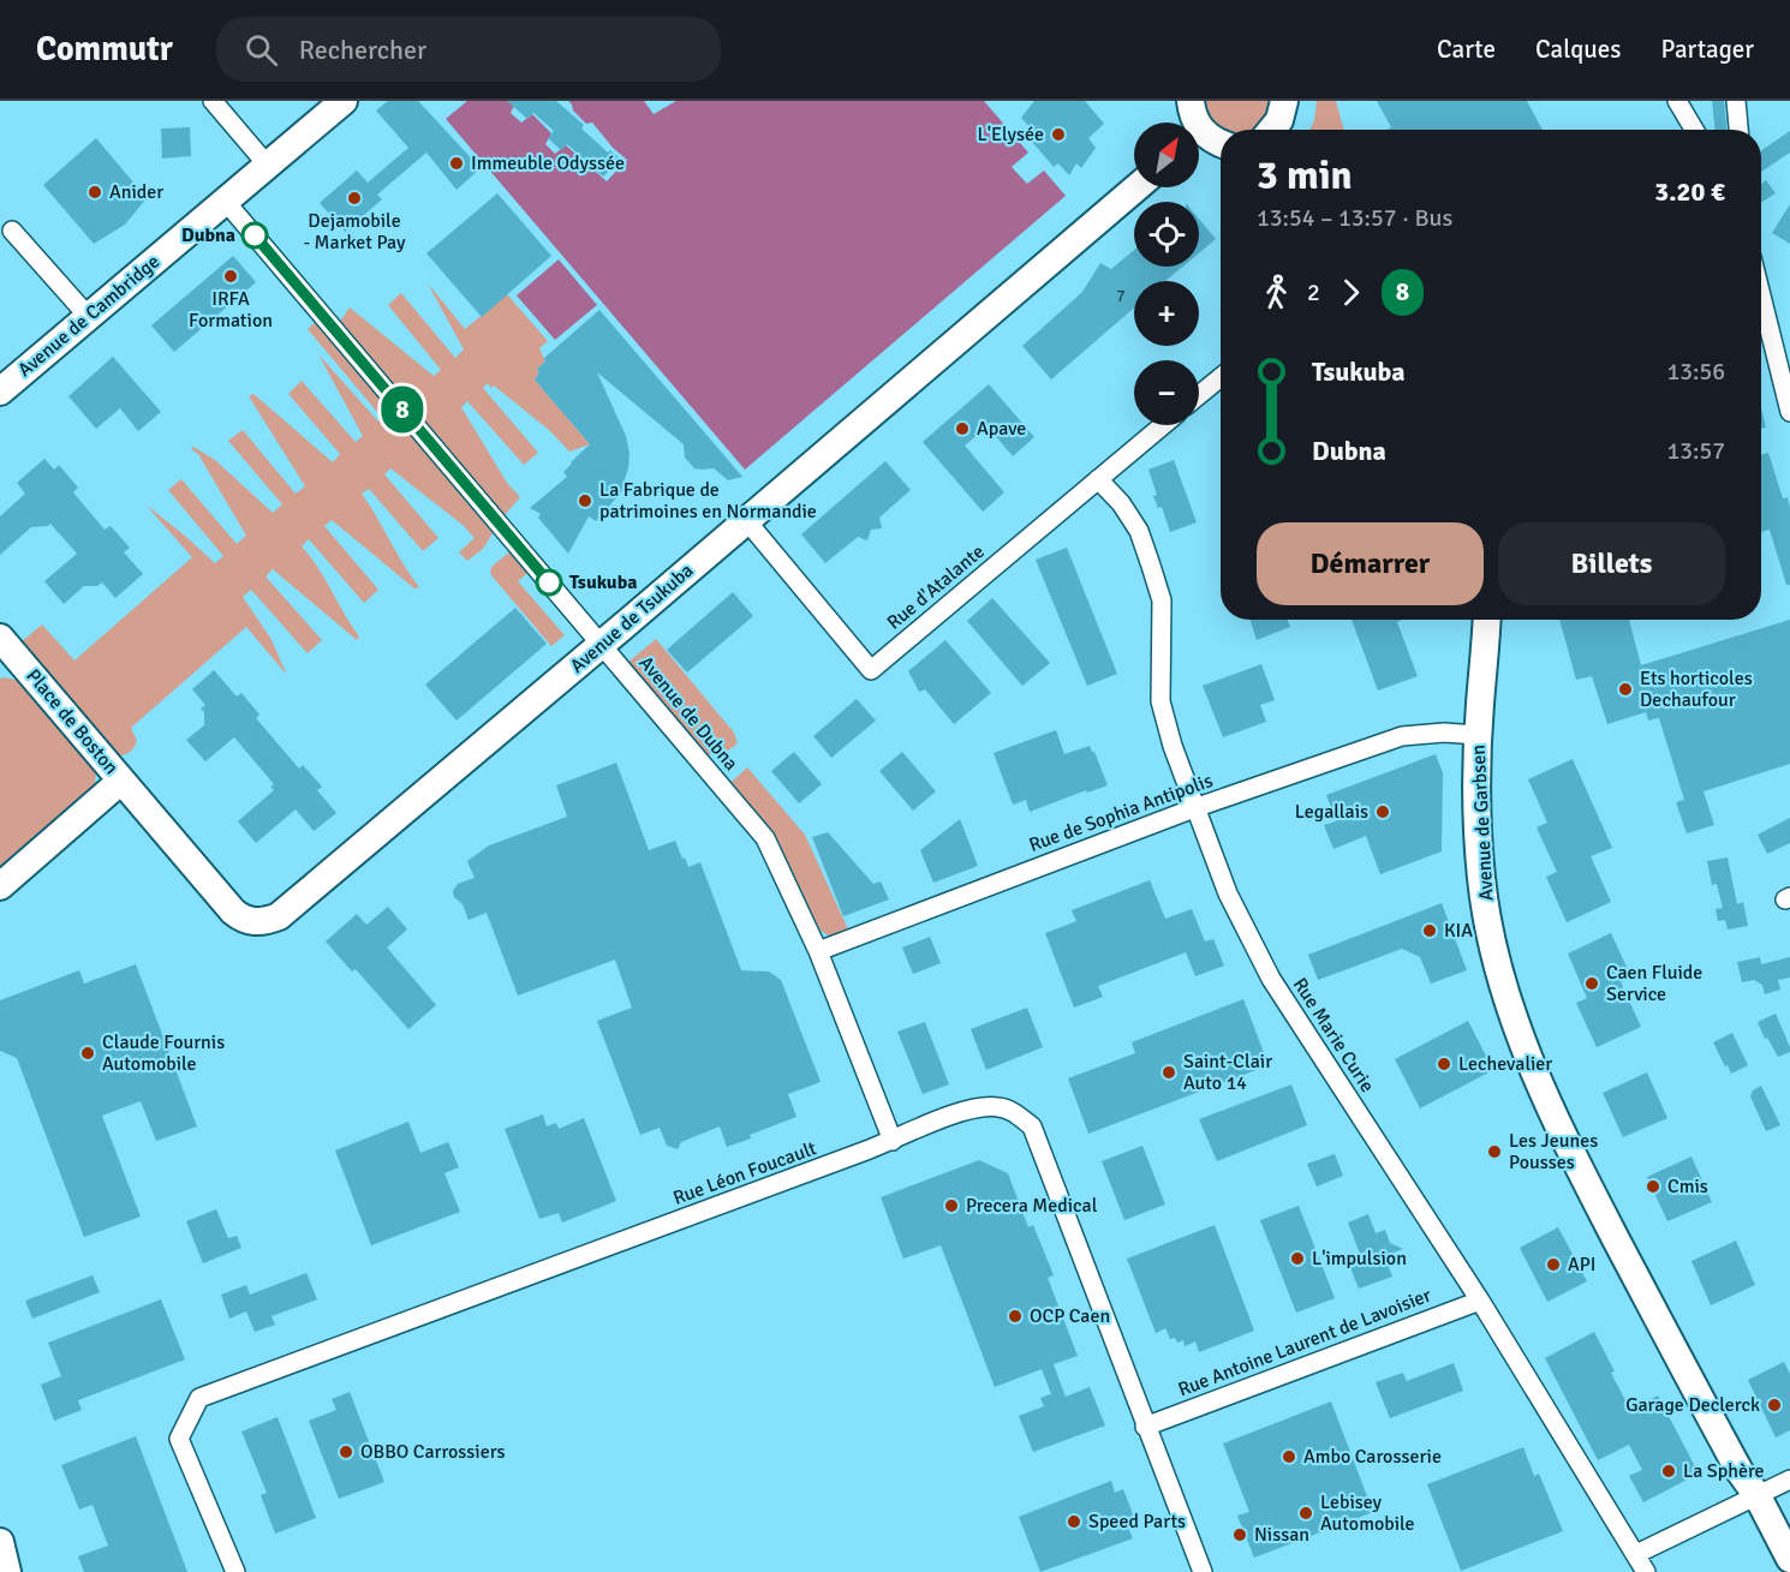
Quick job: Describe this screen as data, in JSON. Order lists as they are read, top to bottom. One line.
{"streets":{"street":["Avenue de Cambridge","Rue d'Atalante","Avenue de Tsukuba","Avenue de Dubna","Place de Boston","Rue de Sophia Antipolis","Avenue de Garbsen","Rue Marie Curie","Rue Léon Foucault","Rue Antoine Laurent de Lavoisier"]},"crossings":[["Avenue de Cambridge","Avenue de Dubna"],["Rue d'Atalante","Avenue de Tsukuba"],["Rue d'Atalante","Rue Marie Curie"],["Avenue de Tsukuba","Avenue de Dubna"],["Avenue de Tsukuba","Place de Boston"],["Avenue de Dubna","Rue de Sophia Antipolis"],["Avenue de Dubna","Rue Léon Foucault"],["Rue de Sophia Antipolis","Avenue de Garbsen"],["Rue de Sophia Antipolis","Rue Marie Curie"],["Rue Marie Curie","Rue Antoine Laurent de Lavoisier"],["Rue Léon Foucault","Rue Antoine Laurent de Lavoisier"]],"places":["L'Elysée","Immeuble Odyssée","Anider","Dejamobile - Market Pay","Dubna","IRFA Formation","Apave","La Fabrique de patrimoines en Normandie","Tsukuba","Ets horticoles Dechaufour","Legallais","KIA","Caen Fluide Service","Claude Fournis Automobile","Lechevalier","Saint-Clair Auto 14","Les Jeunes Pousses","Cmis","Precera Medical","L'impulsion","API","OCP Caen","Garage Declerck","OBBO Carrossiers","Ambo Carosserie","La Sphère","Lebisey Automobile","Speed Parts","Nissan"],"lines":["bus line 8"],"house_numbers":["7"],"north":"top right","page":{"header":"Commutr","search":"Rechercher","nav":["Carte","Calques","Partager"],"on_map":"8","map_buttons":["+","−"],"heading":["3 min","13:54 – 13:57 · Bus","3.20 €"],"legs":["2","8"],"list":[{"name":"Tsukuba","value":"13:56"},{"name":"Dubna","value":"13:57"}],"buttons":["Démarrer","Billets"]}}
